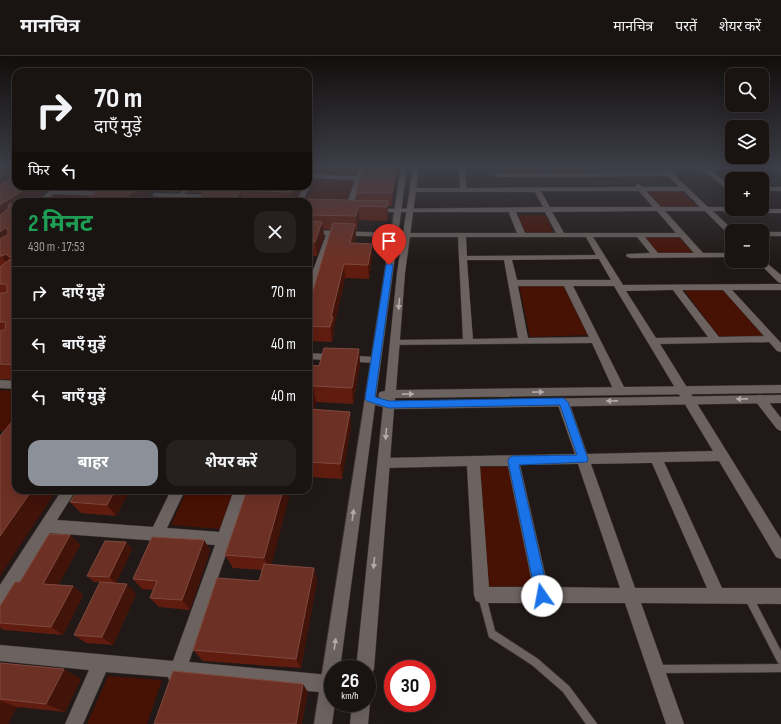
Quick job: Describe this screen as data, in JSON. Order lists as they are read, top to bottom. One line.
{"page":{"header":"मानचित्र","nav":["मानचित्र","परतें","शेयर करें"],"map_buttons":["+","−"],"turn":["70 m","दाएँ मुड़ें"],"then":"फिर","heading":["2 मिनट","430 m · 17:53"],"list":[{"name":"दाएँ मुड़ें","value":"70 m"},{"name":"बाएँ मुड़ें","value":"40 m"},{"name":"बाएँ मुड़ें","value":"40 m"}],"buttons":["बाहर","शेयर करें"],"speed":"26 km/h","limit":"30"}}
